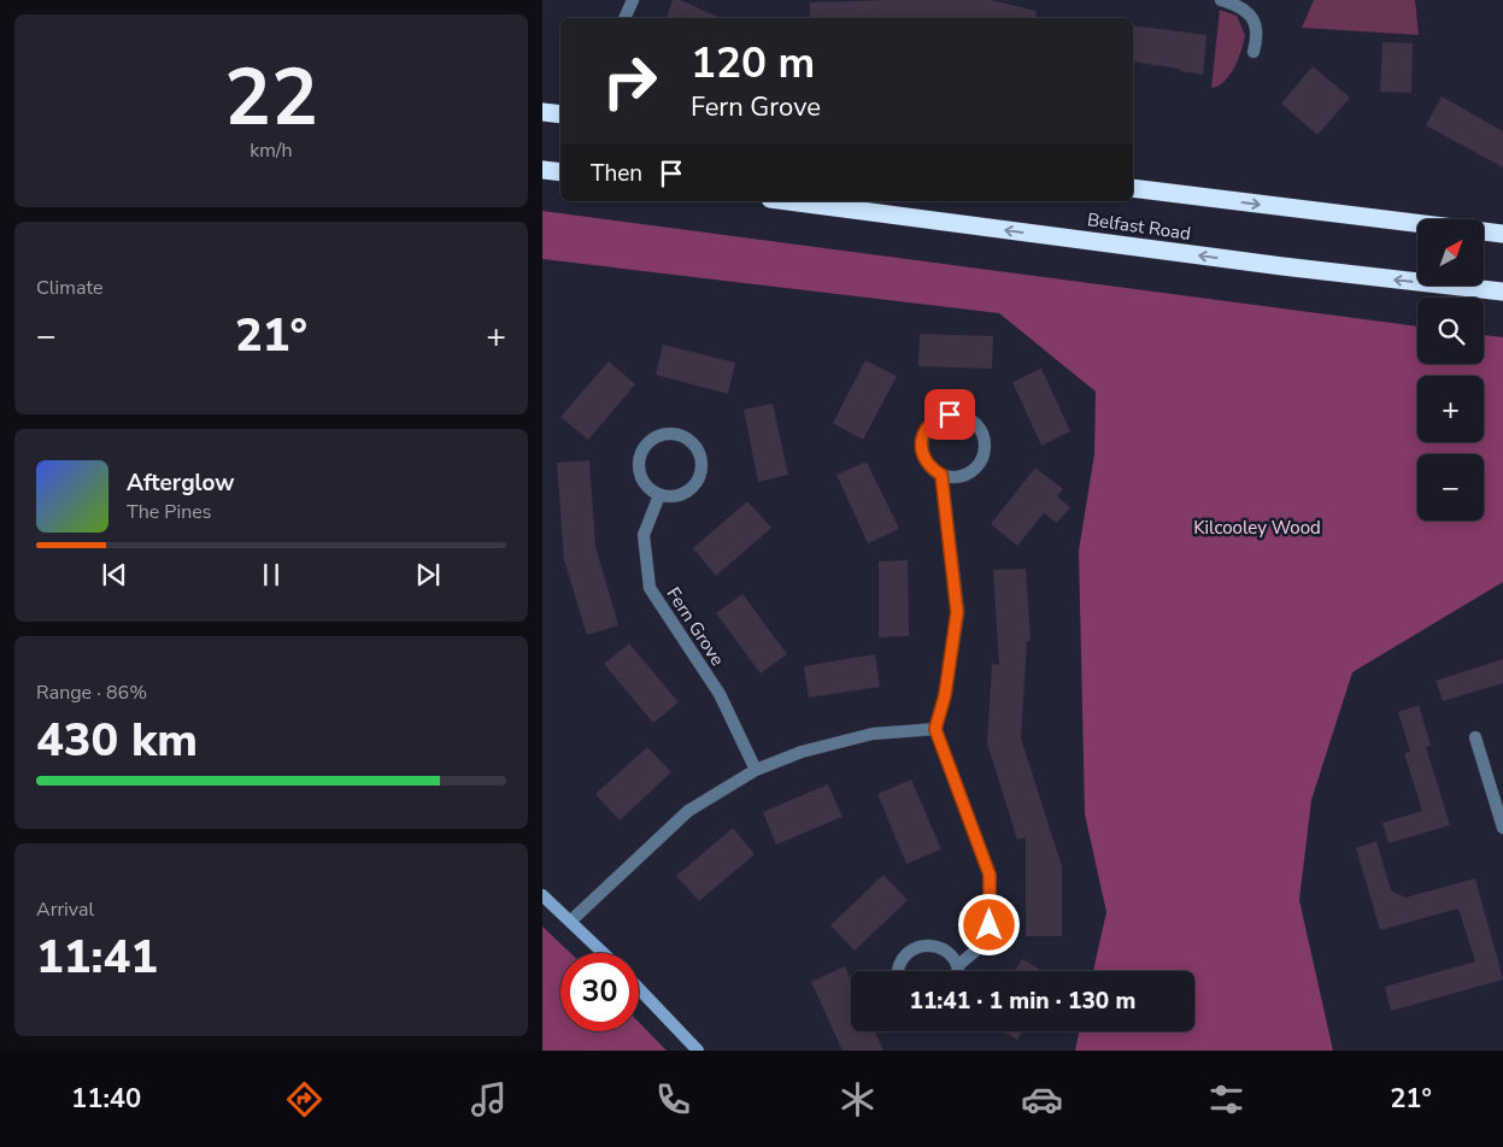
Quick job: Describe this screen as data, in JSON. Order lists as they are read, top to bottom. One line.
{"streets":{"highway":["Belfast Road"],"street":["Fern Grove"]},"parks":["Kilcooley Wood"],"north":"top right","page":{"tile":[["22","km/h"],"Climate",["Range · 86%","430 km"],["Arrival","11:41"]],"turn":["120 m","Fern Grove"],"then":"Then","map_buttons":["+","−"],"heat":["−","21°","+"],"song":["Afterglow","The Pines"],"limit":"30","trip":"11:41 · 1 min · 130 m","tabs":["11:40","21°"]}}
